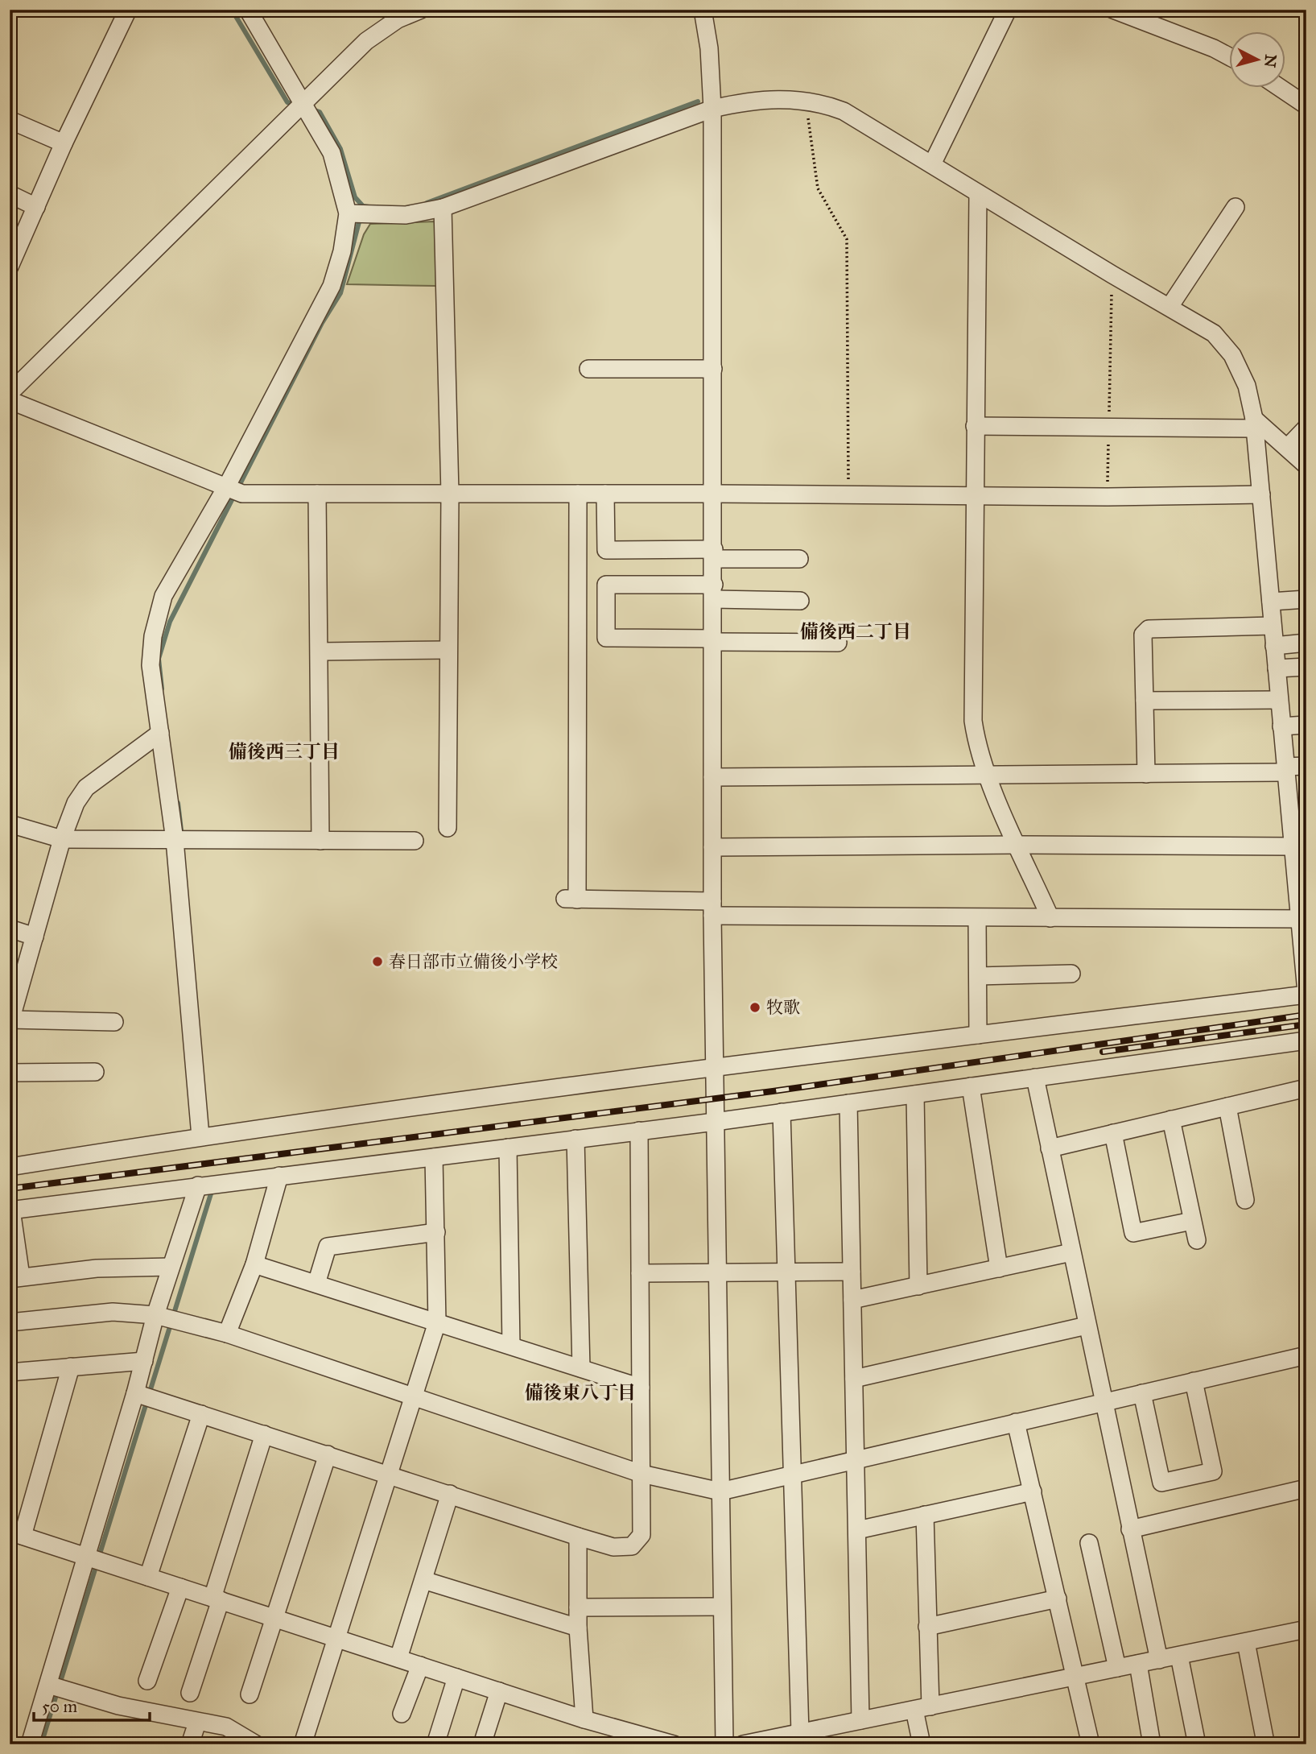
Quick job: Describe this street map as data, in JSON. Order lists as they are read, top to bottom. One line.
{"districts":["備後西二丁目","備後西三丁目","備後東八丁目"],"places":["春日部市立備後小学校","牧歌"],"scale_bar":"50 m","north":"right"}
